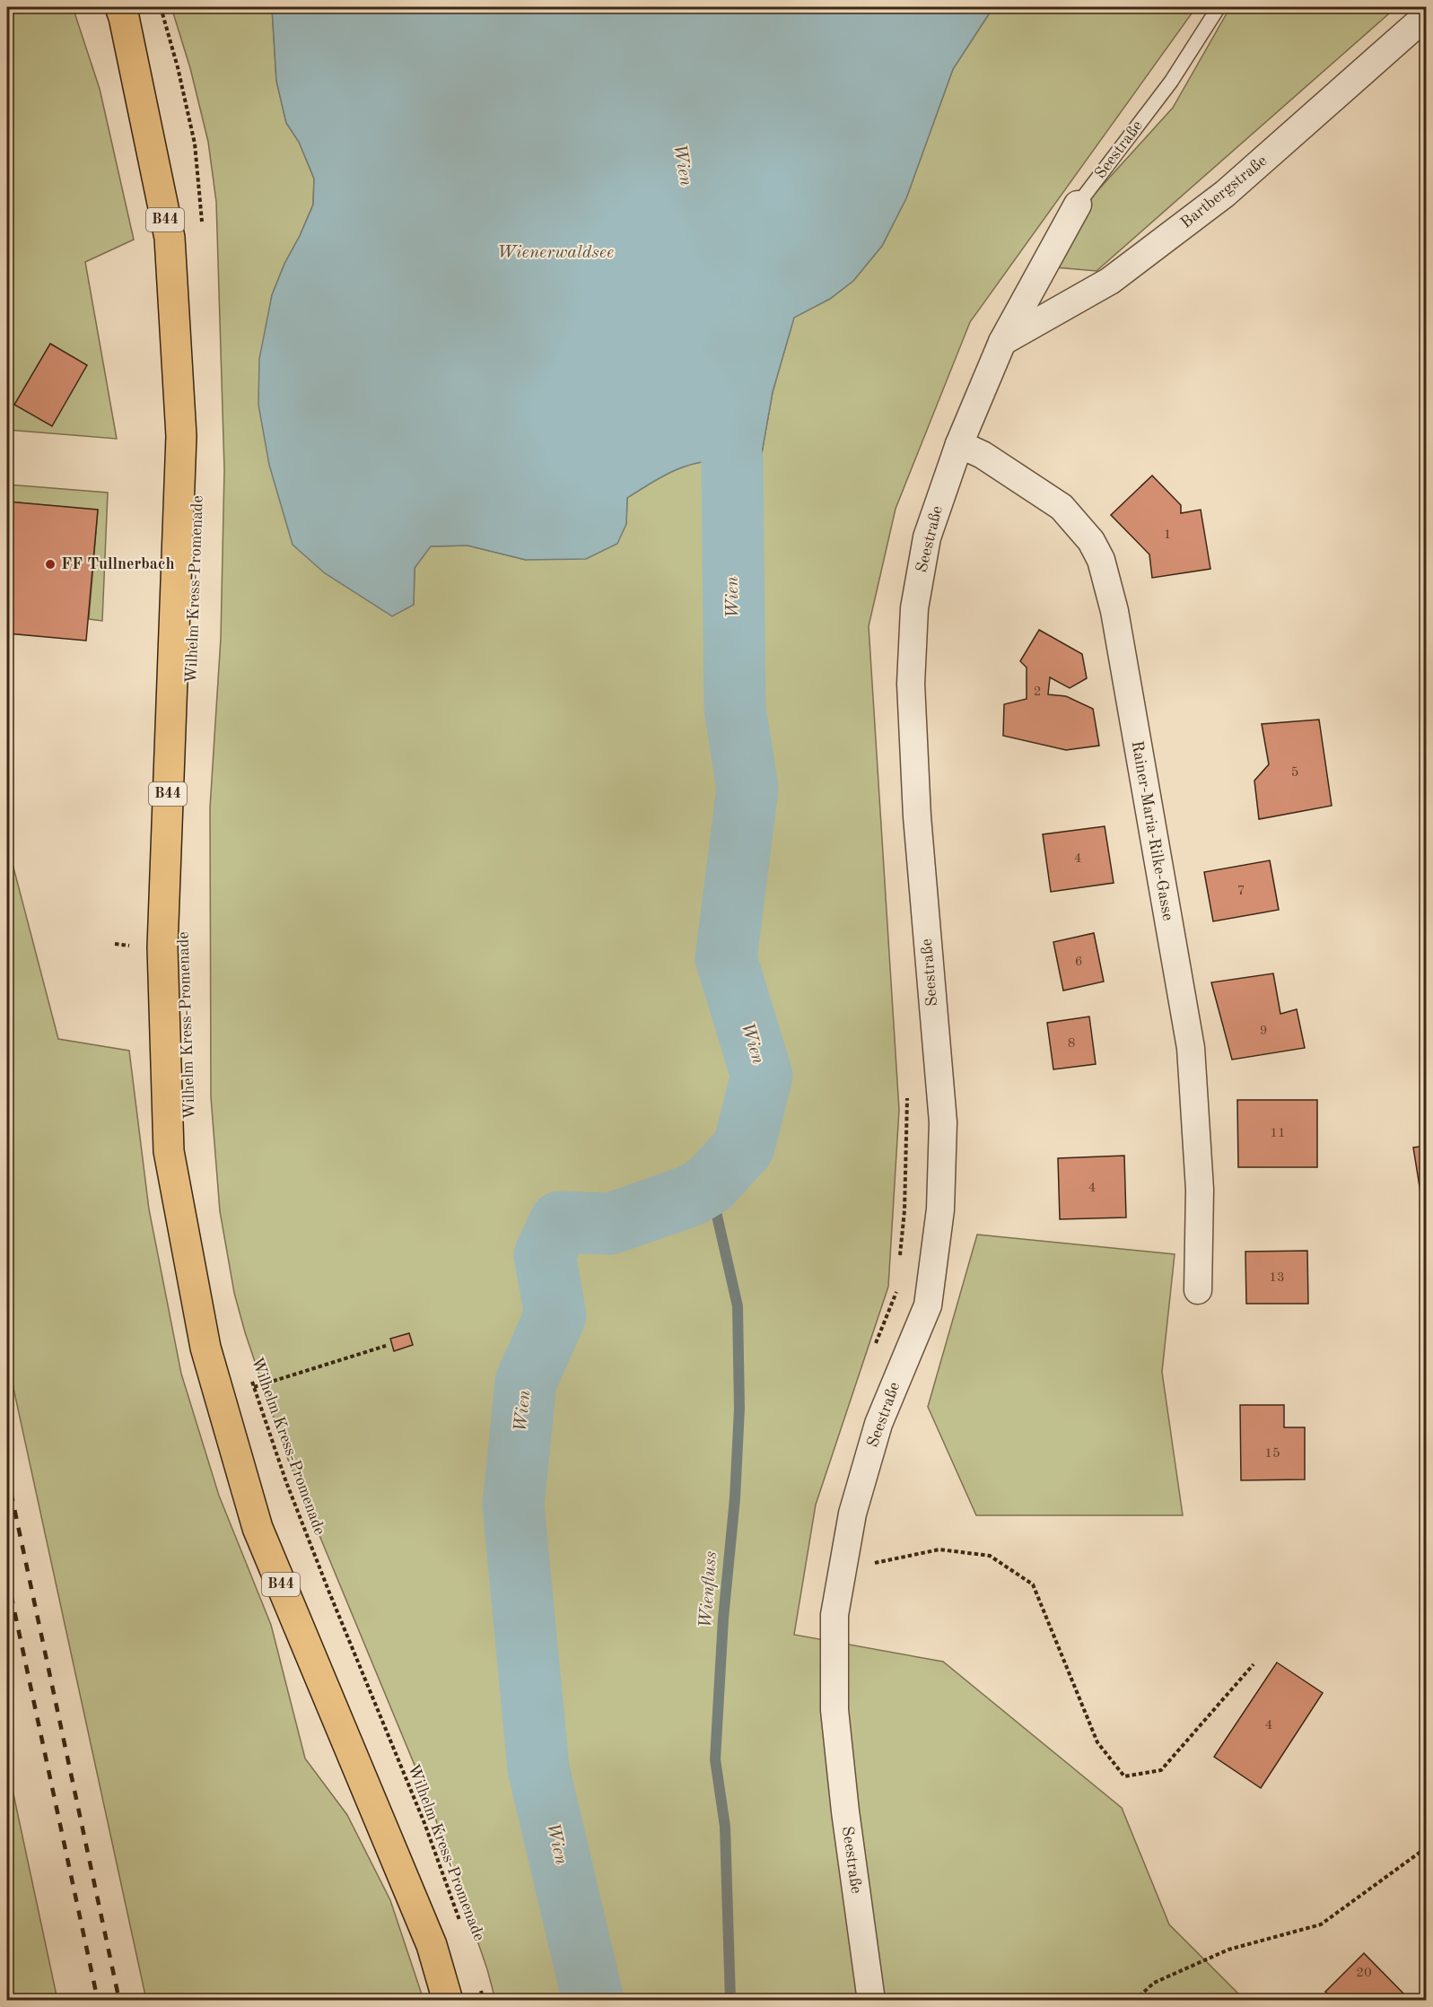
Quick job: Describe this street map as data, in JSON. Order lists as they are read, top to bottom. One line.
{"streets":{"main road":["B44"],"street":["Seestraße","Bartbergstraße","Rainer-Maria-Rilke-Gasse"],"path":["Wilhelm Kress-Promenade"]},"crossings":[["Seestraße","Bartbergstraße"],["Seestraße","Rainer-Maria-Rilke-Gasse"]],"water":["Wien","Wienerwaldsee","Wienfluss"],"places":["FF Tullnerbach"],"house_numbers":["1","2","5","4","7","6","9","8","11","4","13","15","4","20"]}
